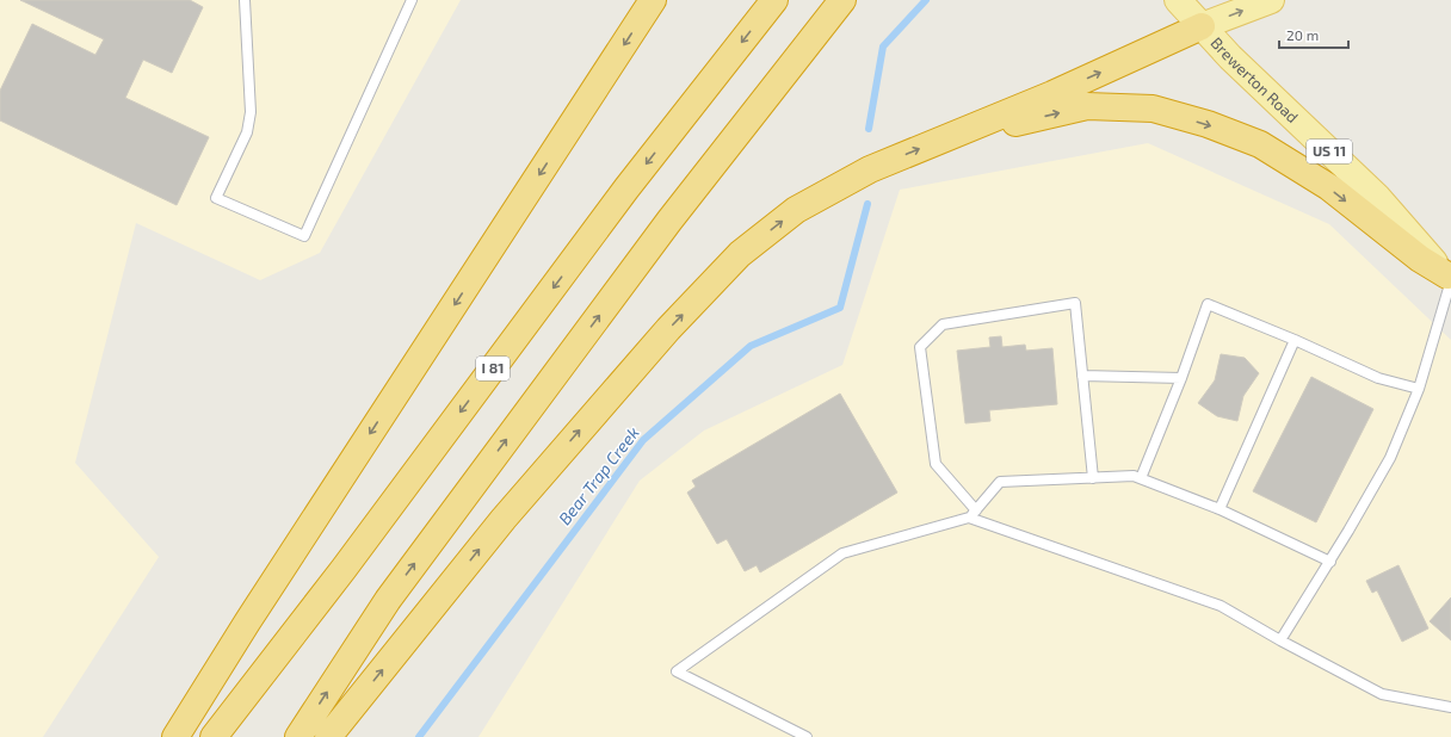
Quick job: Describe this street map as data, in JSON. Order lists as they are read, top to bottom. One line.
{"streets":{"highway":["I 81"],"main road":["Brewerton Road","US 11"]},"water":["Bear Trap Creek"],"scale_bar":"20 m"}
